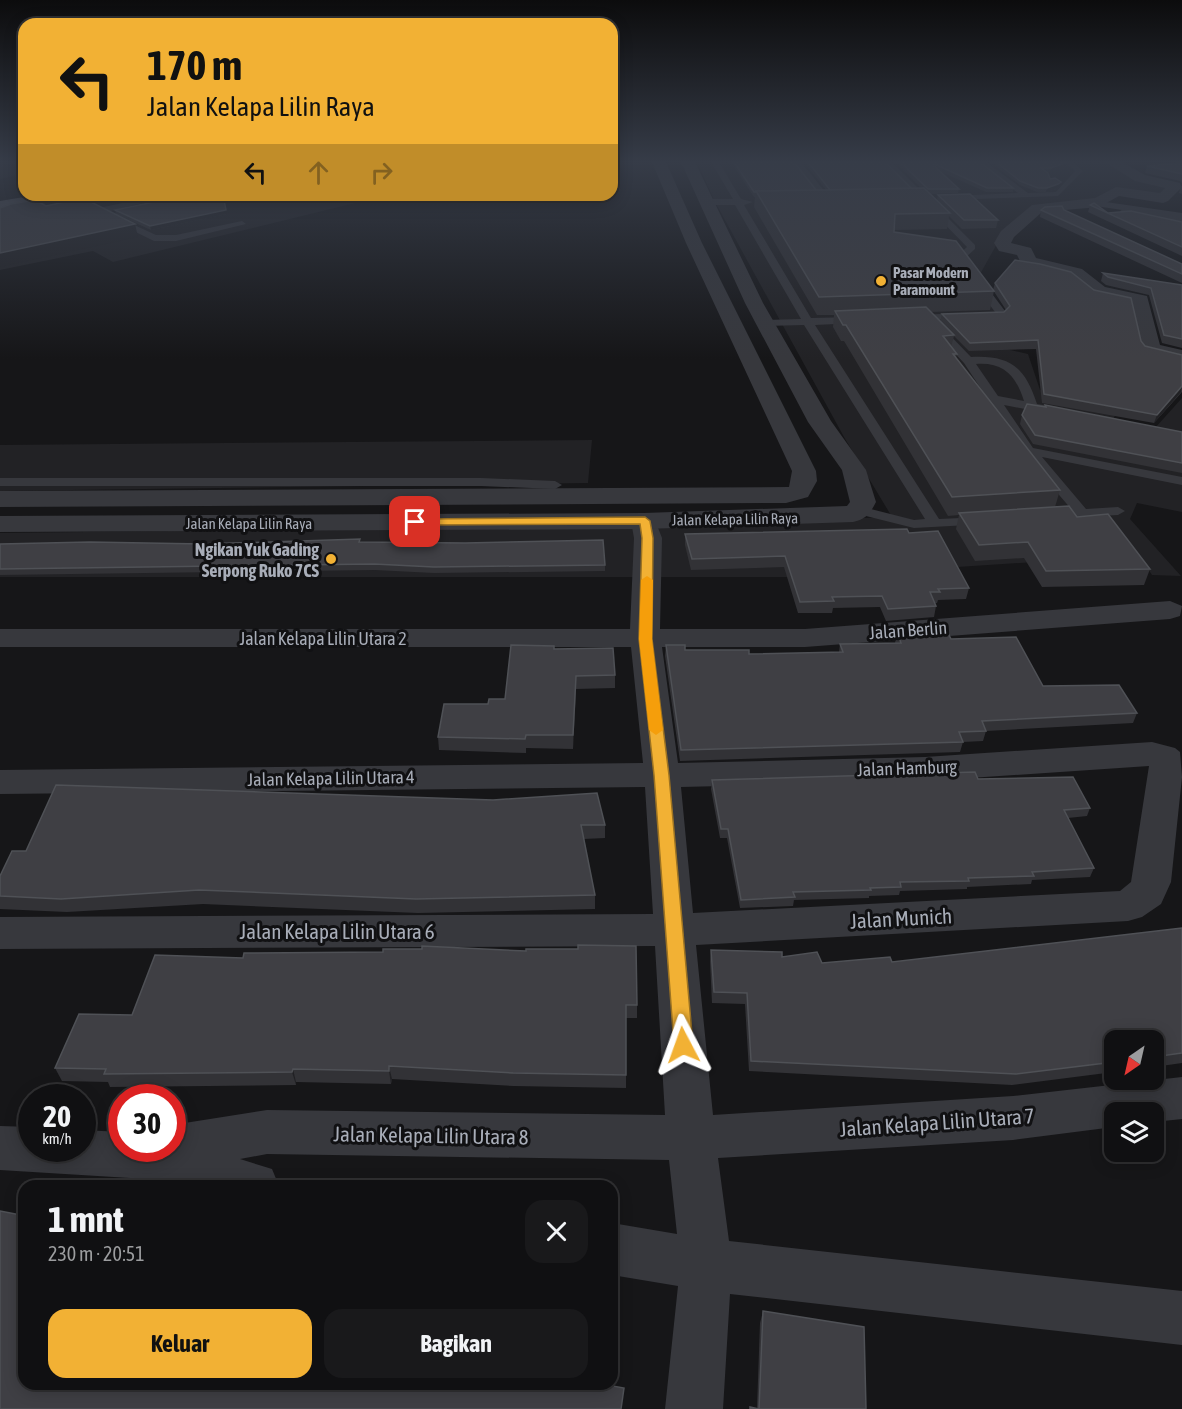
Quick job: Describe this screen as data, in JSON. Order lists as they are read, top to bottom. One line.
{"streets":{"street":["Jalan Kelapa Lilin Raya","Jalan Berlin","Jalan Kelapa Lilin Utara 2","Jalan Hamburg","Jalan Kelapa Lilin Utara 4","Jalan Munich","Jalan Kelapa Lilin Utara 6","Jalan Kelapa Lilin Utara 7","Jalan Kelapa Lilin Utara 8"]},"crossings":[["Jalan Berlin","Jalan Kelapa Lilin Utara 2"],["Jalan Hamburg","Jalan Kelapa Lilin Utara 4"],["Jalan Hamburg","Jalan Munich"],["Jalan Munich","Jalan Kelapa Lilin Utara 6"],["Jalan Kelapa Lilin Utara 7","Jalan Kelapa Lilin Utara 8"]],"places":["Pasar Modern Paramount","Ngikan Yuk Gading Serpong Ruko 7CS"],"north":"bottom left","page":{"turn":["170 m","Jalan Kelapa Lilin Raya"],"speed":"20 km/h","limit":"30","heading":["1 mnt","230 m · 20:51"],"buttons":["Keluar","Bagikan"]}}
